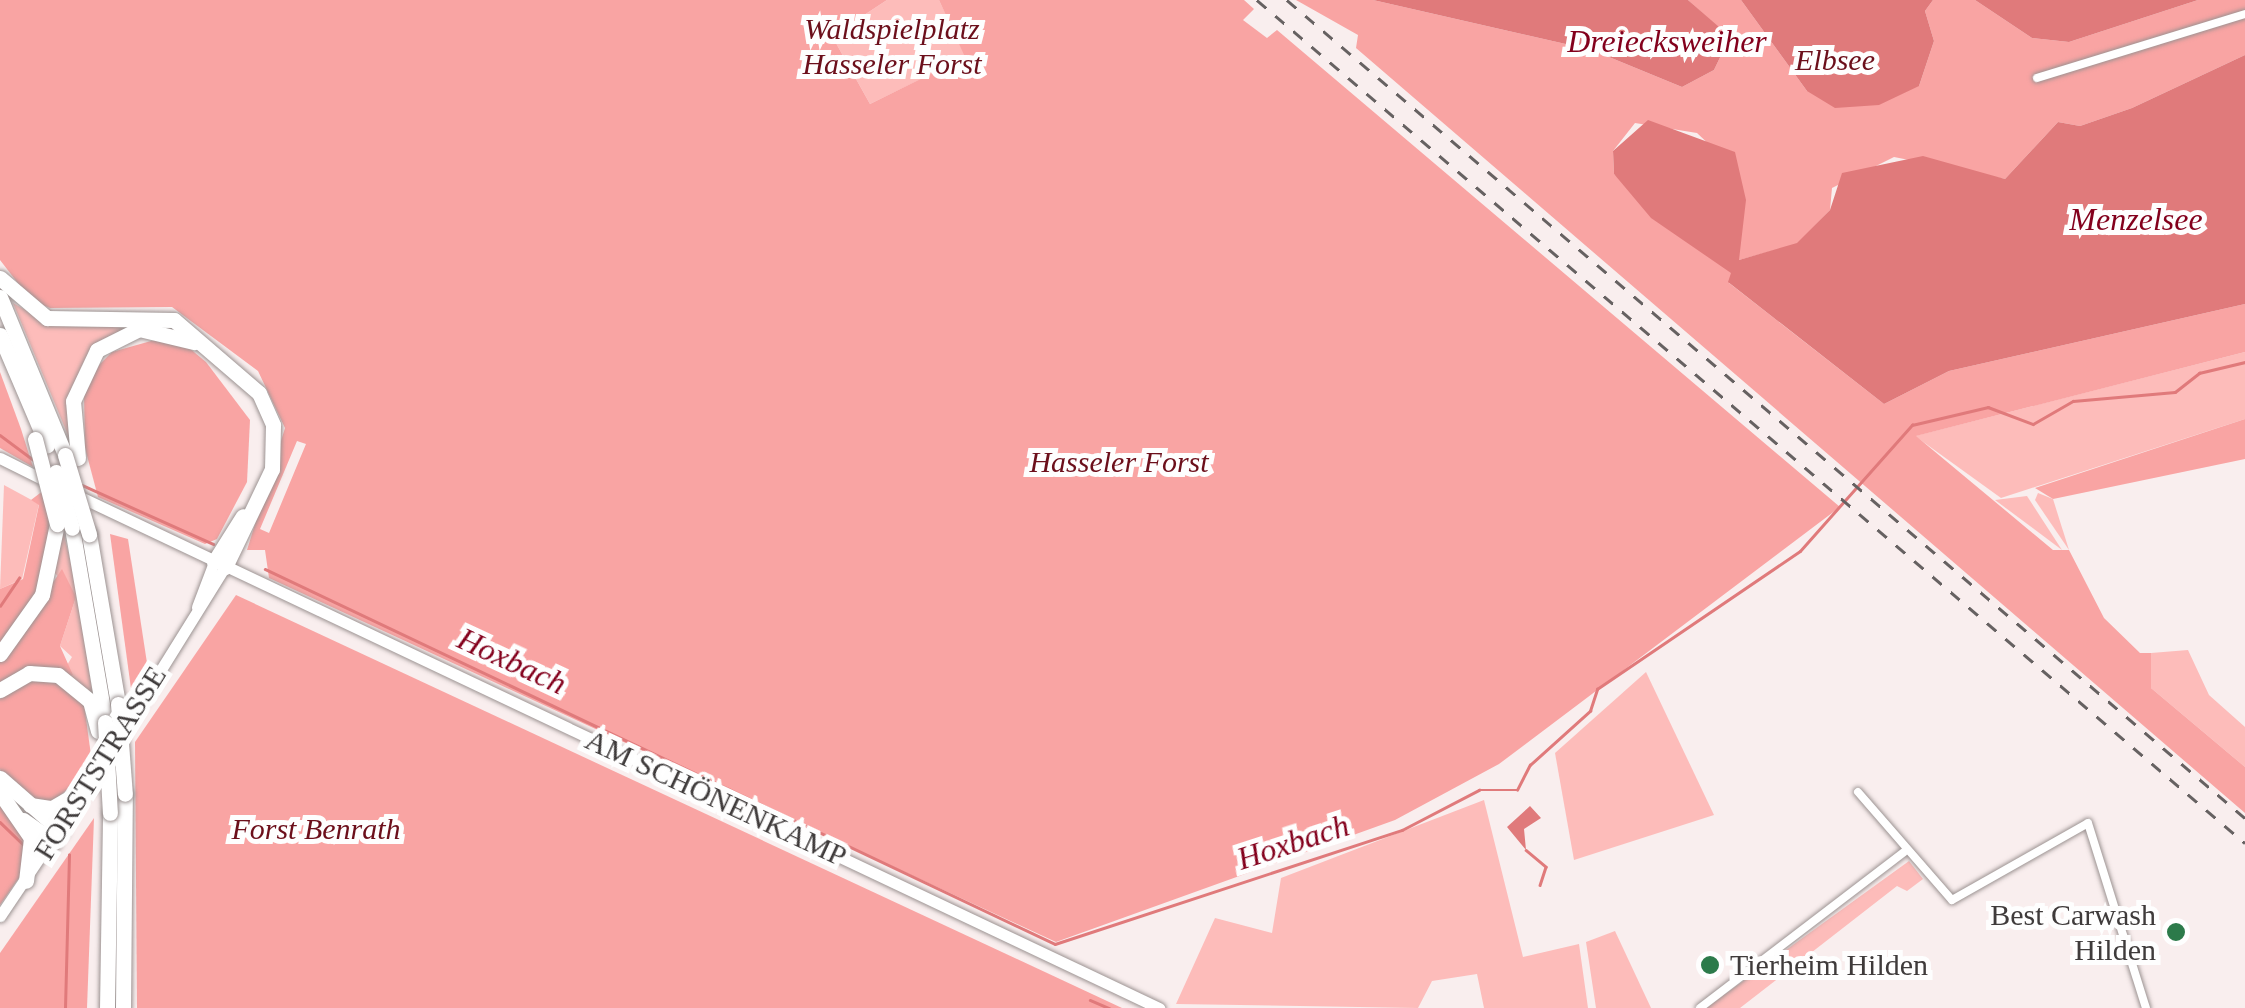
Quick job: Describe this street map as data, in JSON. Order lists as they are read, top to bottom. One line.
{"streets":{"main road":["FORSTSTRASSE","AM SCHÖNENKAMP"]},"crossings":[["FORSTSTRASSE","AM SCHÖNENKAMP"]],"water":["Dreiecksweiher","Menzelsee","Hoxbach"],"parks":["Waldspielplatz Hasseler Forst","Elbsee","Hasseler Forst","Forst Benrath"],"places":["Best Carwash Hilden","Tierheim Hilden"]}
